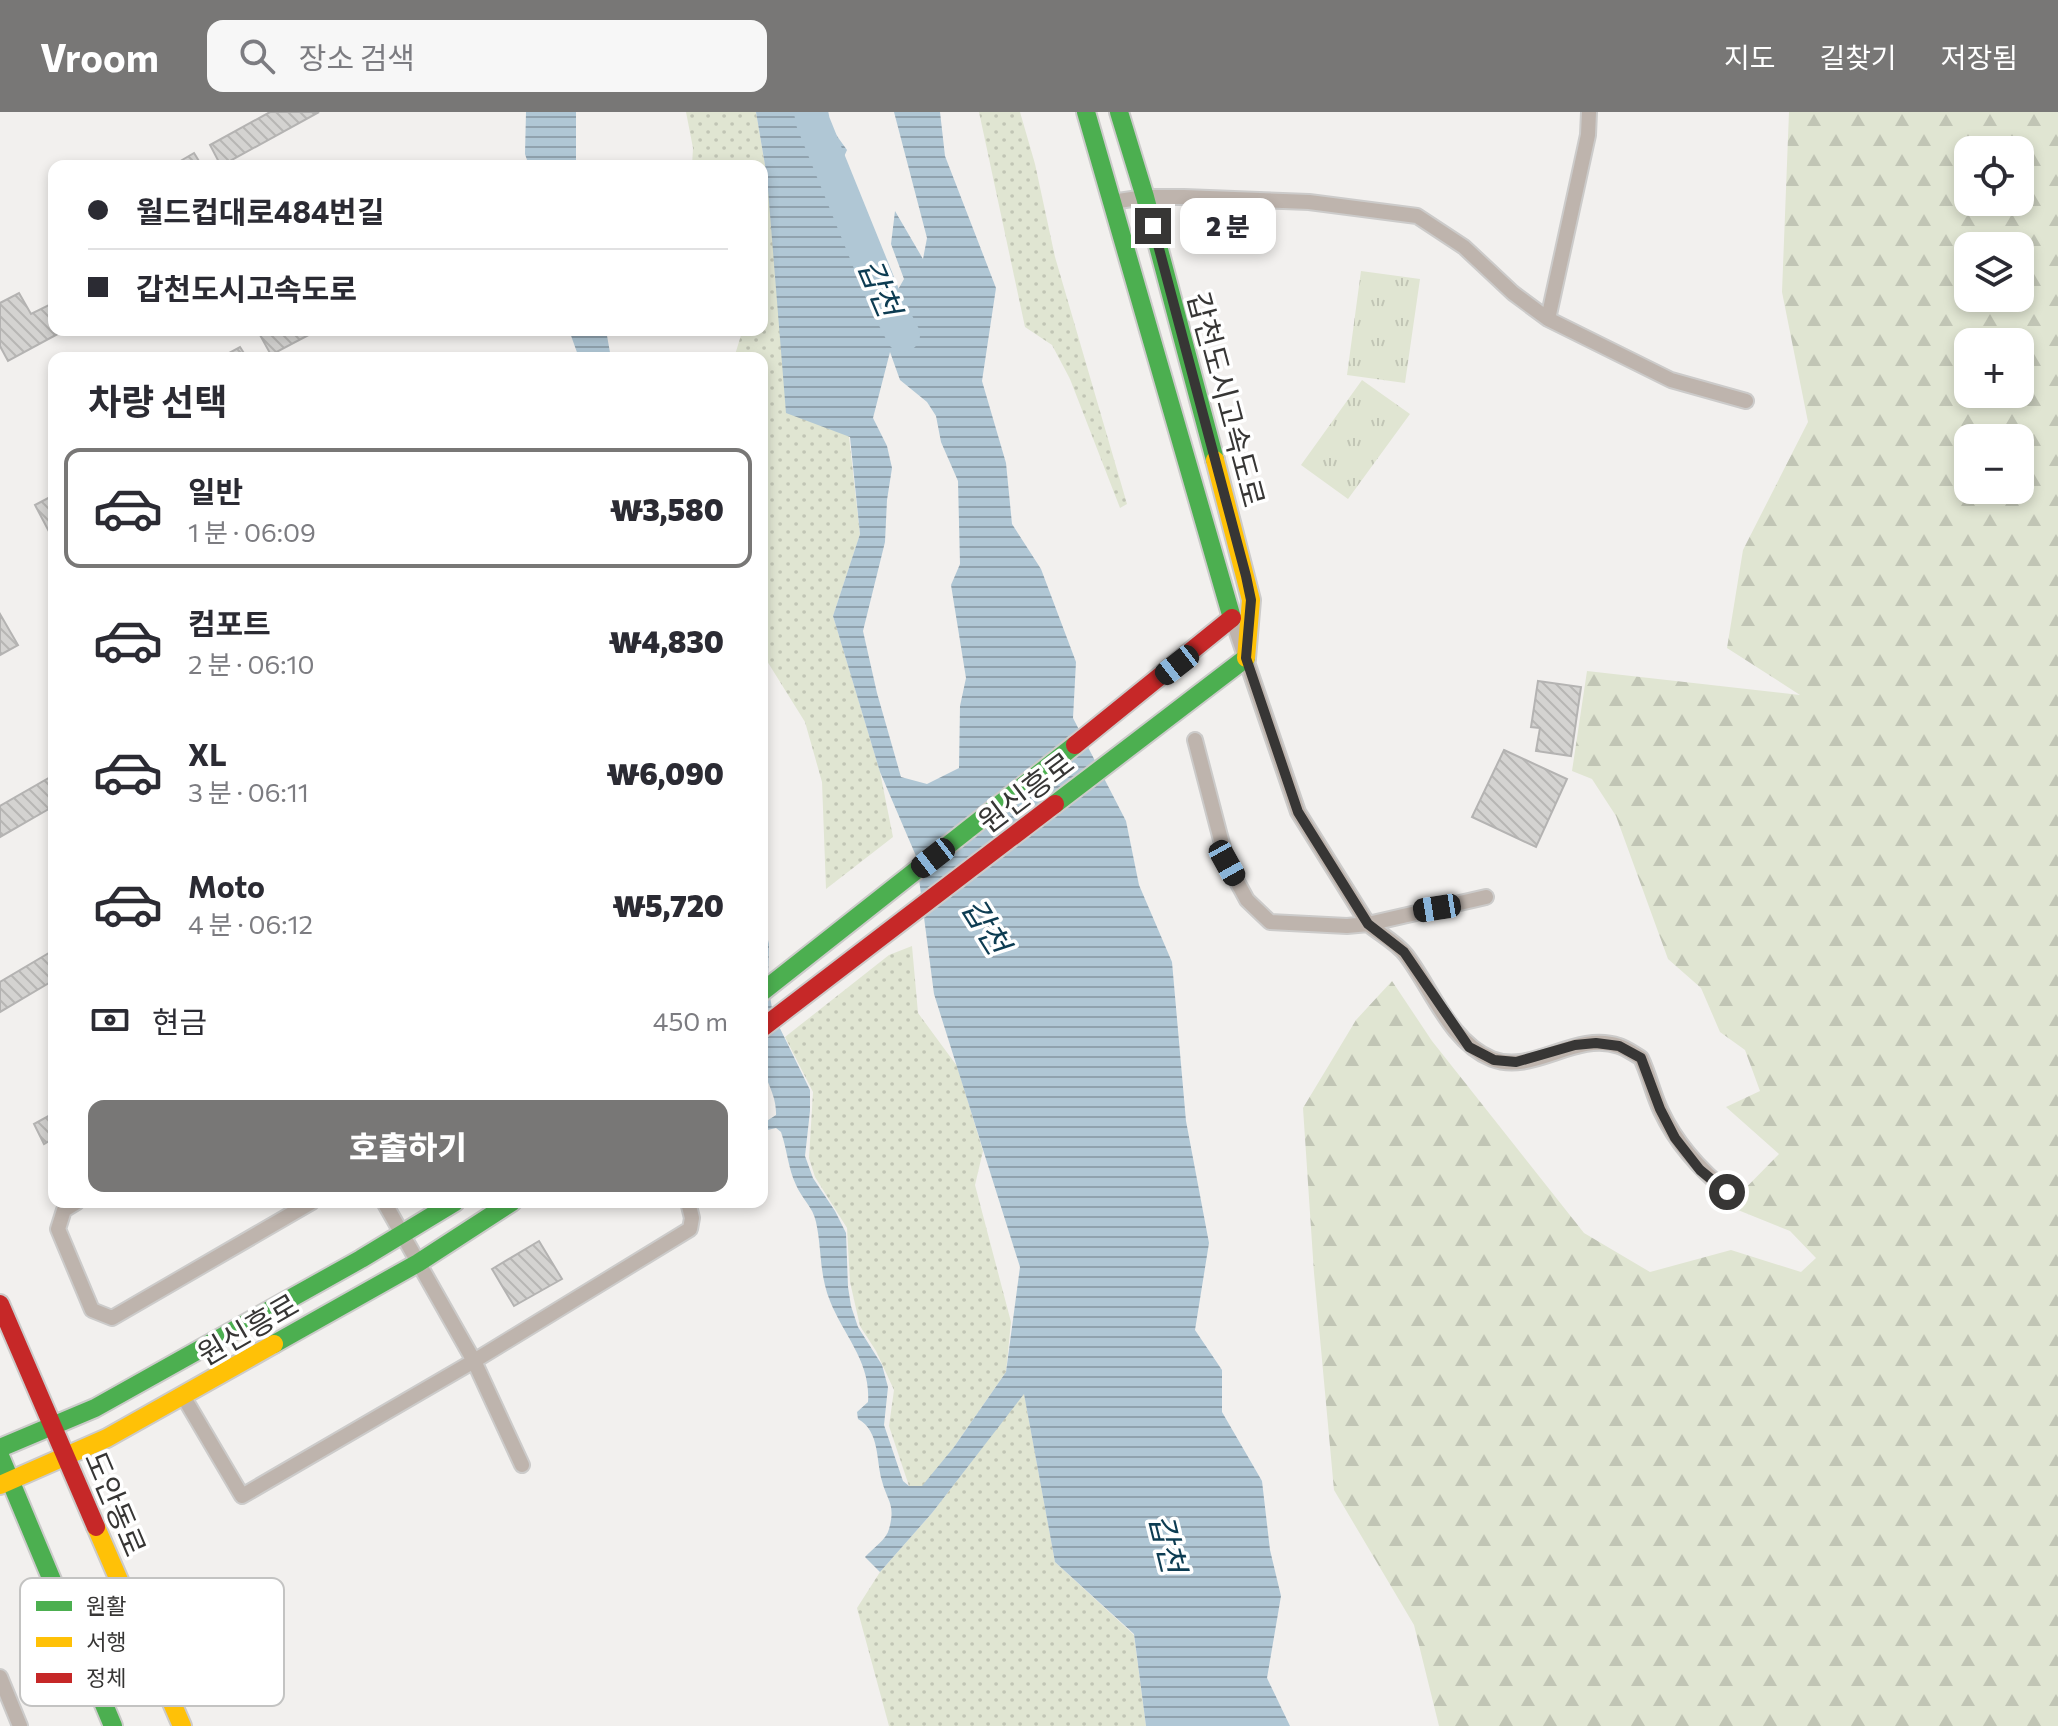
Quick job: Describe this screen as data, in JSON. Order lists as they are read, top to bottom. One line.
{"streets":{"street":["갑천도시고속도로","원신흥로","도안동로"]},"crossings":[["갑천도시고속도로","원신흥로"],["원신흥로","도안동로"]],"water":["갑천"],"legend":["원활","서행","정체"],"page":{"header":"Vroom","search":"장소 검색","nav":["지도","길찾기","저장됨"],"map_buttons":["+","−"],"banner":["월드컵대로484번길","갑천도시고속도로"],"bubble":"2 분","heading":"차량 선택","list":[{"name":"일반","note":"1 분 · 06:09","value":"₩3,580"},{"name":"컴포트","note":"2 분 · 06:10","value":"₩4,830"},{"name":"XL","note":"3 분 · 06:11","value":"₩6,090"},{"name":"Moto","note":"4 분 · 06:12","value":"₩5,720"}],"pay":["현금","450 m"],"buttons":"호출하기"}}
